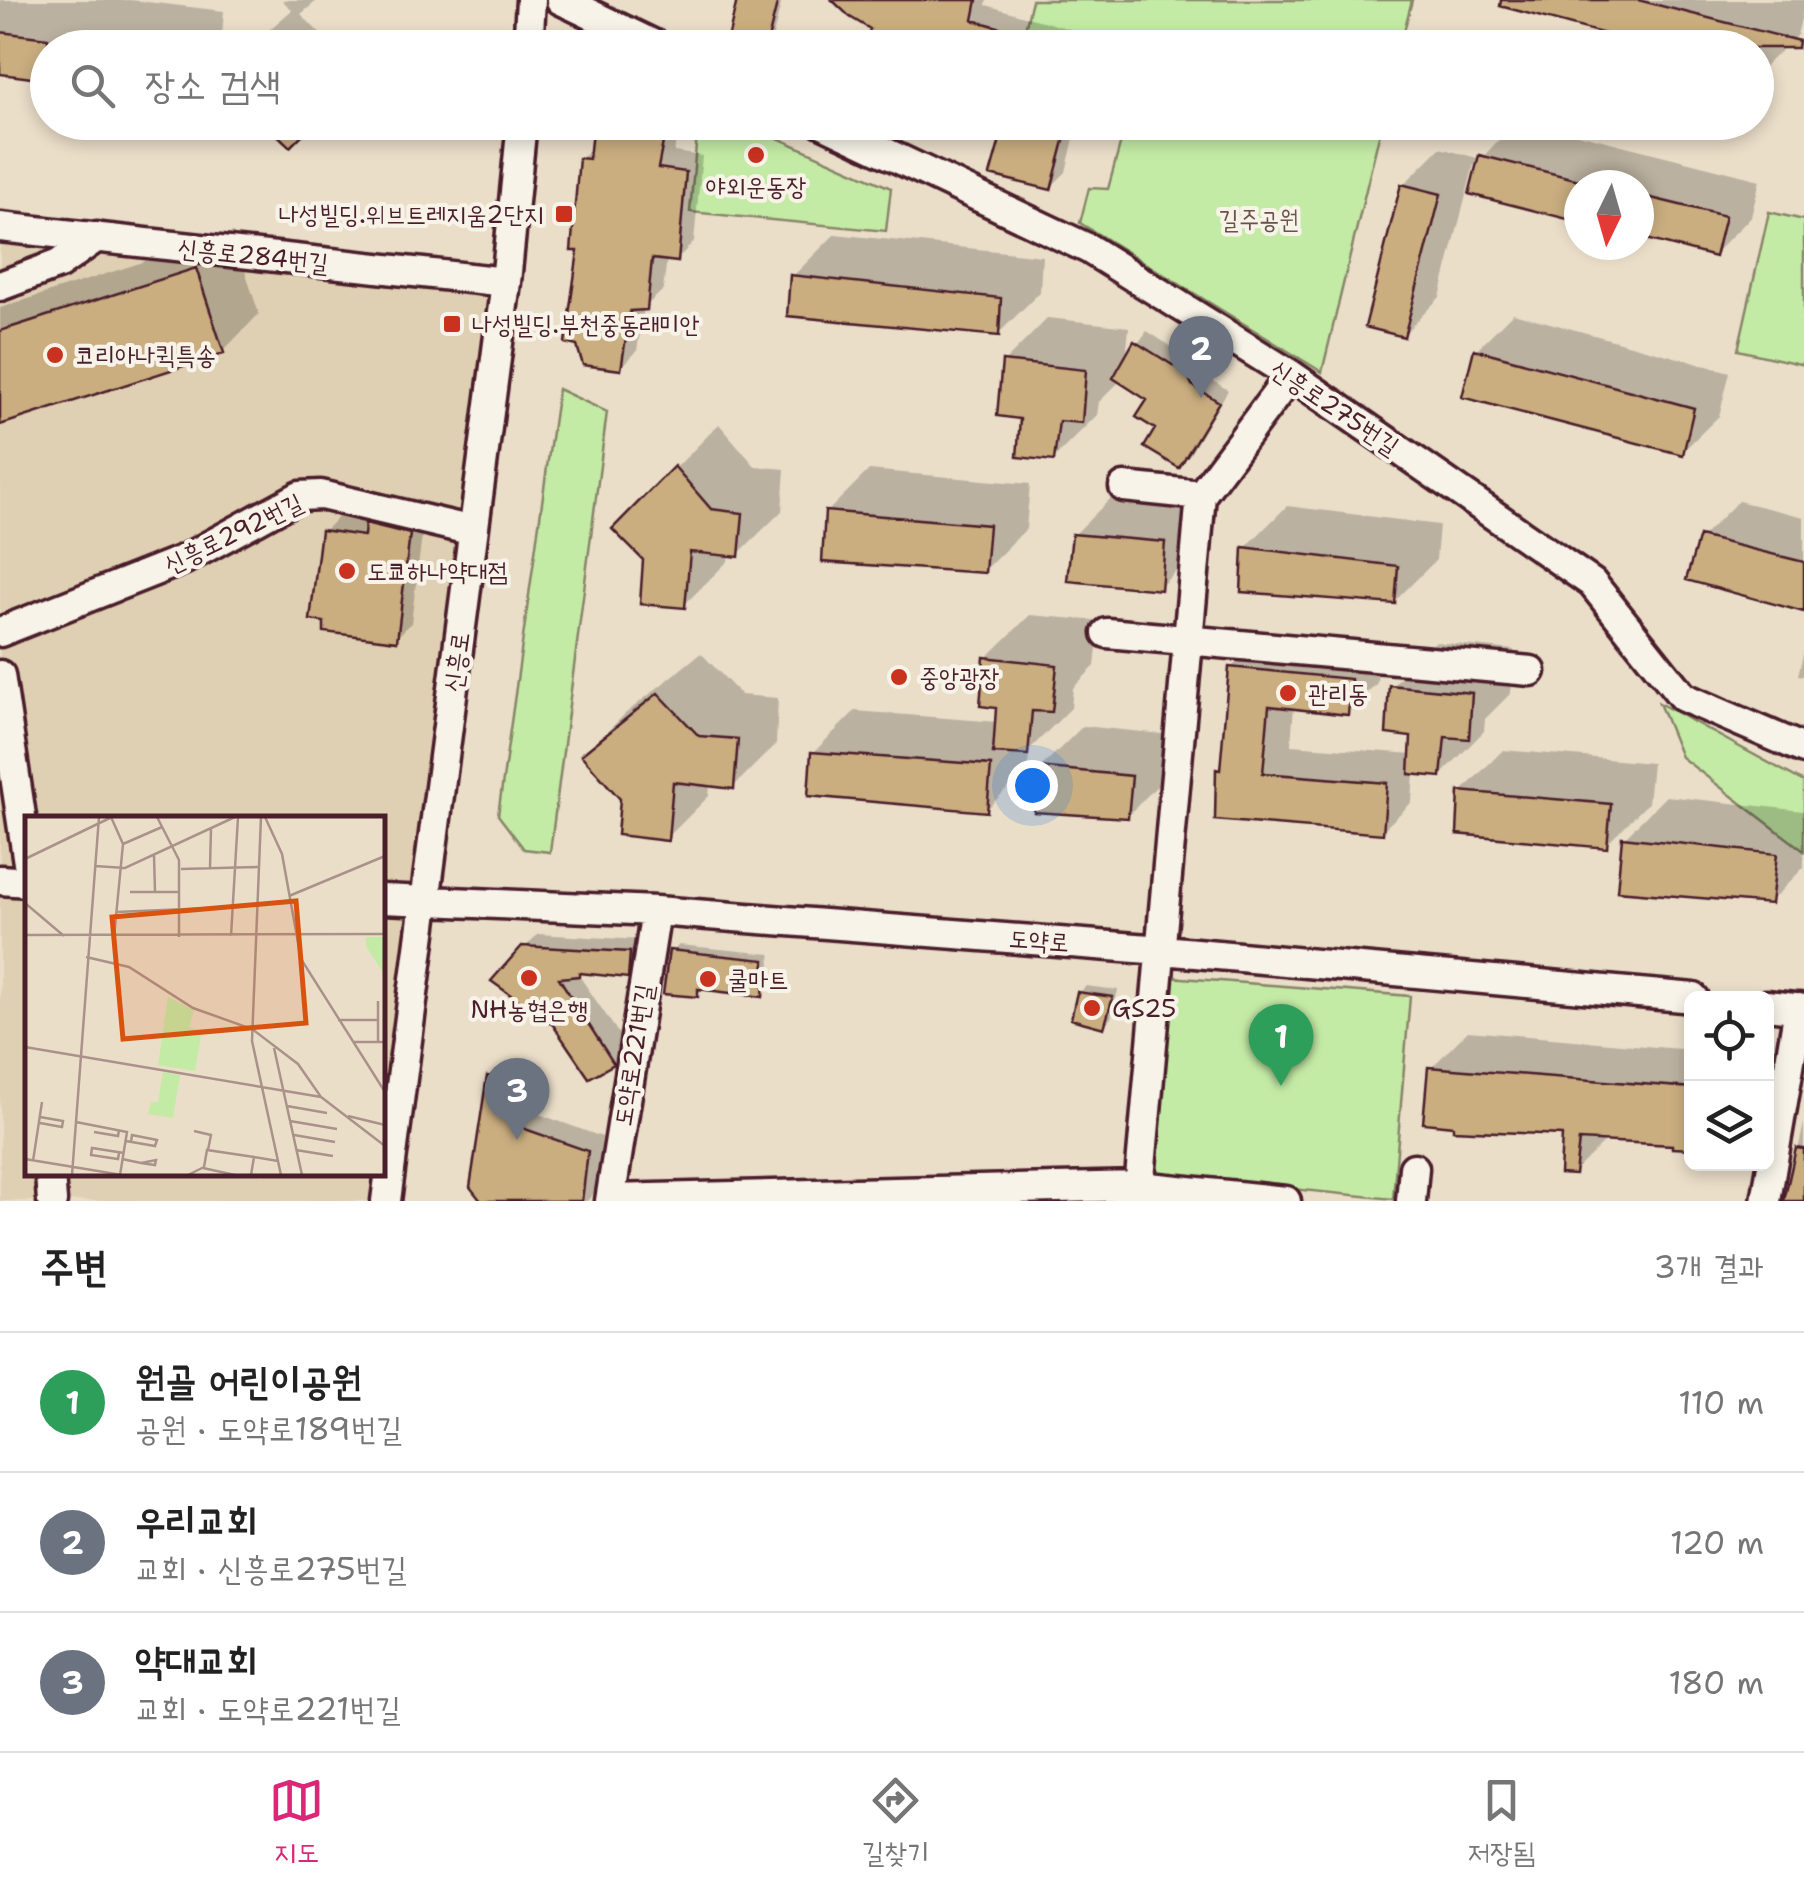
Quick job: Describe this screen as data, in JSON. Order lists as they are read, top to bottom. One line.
{"streets":{"street":["신흥로284번길","신흥로275번길","신흥로292번길","신흥로","도약로","도약로221번길"]},"crossings":[["신흥로284번길","신흥로"],["신흥로292번길","신흥로"],["신흥로","도약로"],["도약로","도약로221번길"]],"parks":["길주공원"],"places":{"other":["야외운동장","코리아나퀵특송","도쿄하나약대점","중앙광장","관리동","NH농협은행","쿨마트","GS25"],"transit":["나성빌딩.위브트레지움2단지","나성빌딩.부천중동래미안"]},"north":"bottom","page":{"search":"장소 검색","pins":["2","1","3"],"heading":["주변","3개 결과"],"list":[{"mark":"1","name":"원골 어린이공원","note":"공원 · 도약로189번길","value":"110 m"},{"mark":"2","name":"우리교회","note":"교회 · 신흥로275번길","value":"120 m"},{"mark":"3","name":"약대교회","note":"교회 · 도약로221번길","value":"180 m"}],"nav":["지도","길찾기","저장됨"]}}
